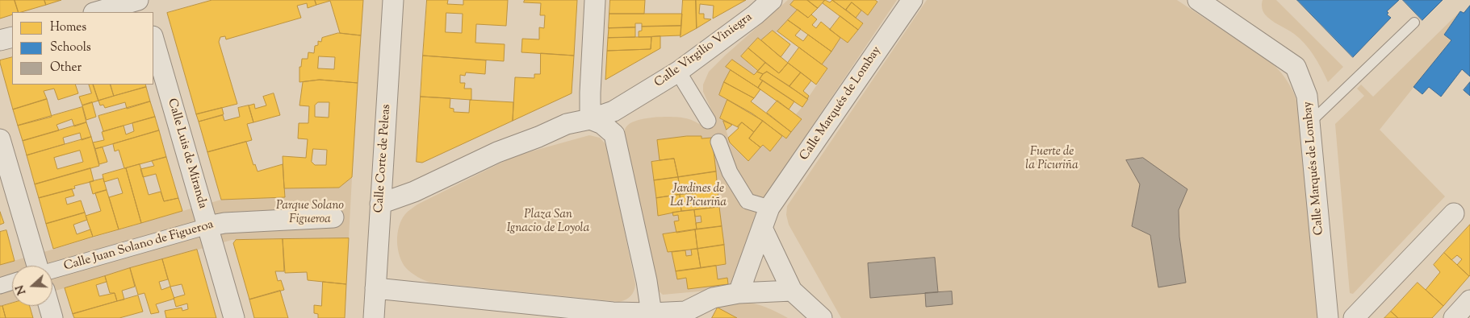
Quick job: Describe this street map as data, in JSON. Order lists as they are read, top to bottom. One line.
{"streets":{"street":["Calle Virgilio Viniegra","Calle Marqués de Lombay","Calle Luis de Miranda","Calle Corte de Peleas","Calle Juan Solano de Figueroa"]},"crossings":[["Calle Luis de Miranda","Calle Juan Solano de Figueroa"]],"parks":["Fuerte de la Picuriña","Jardines de La Picuriña","Parque Solano Figueroa","Plaza San Ignacio de Loyola"],"legend":["Homes","Schools","Other"],"north":"left"}
